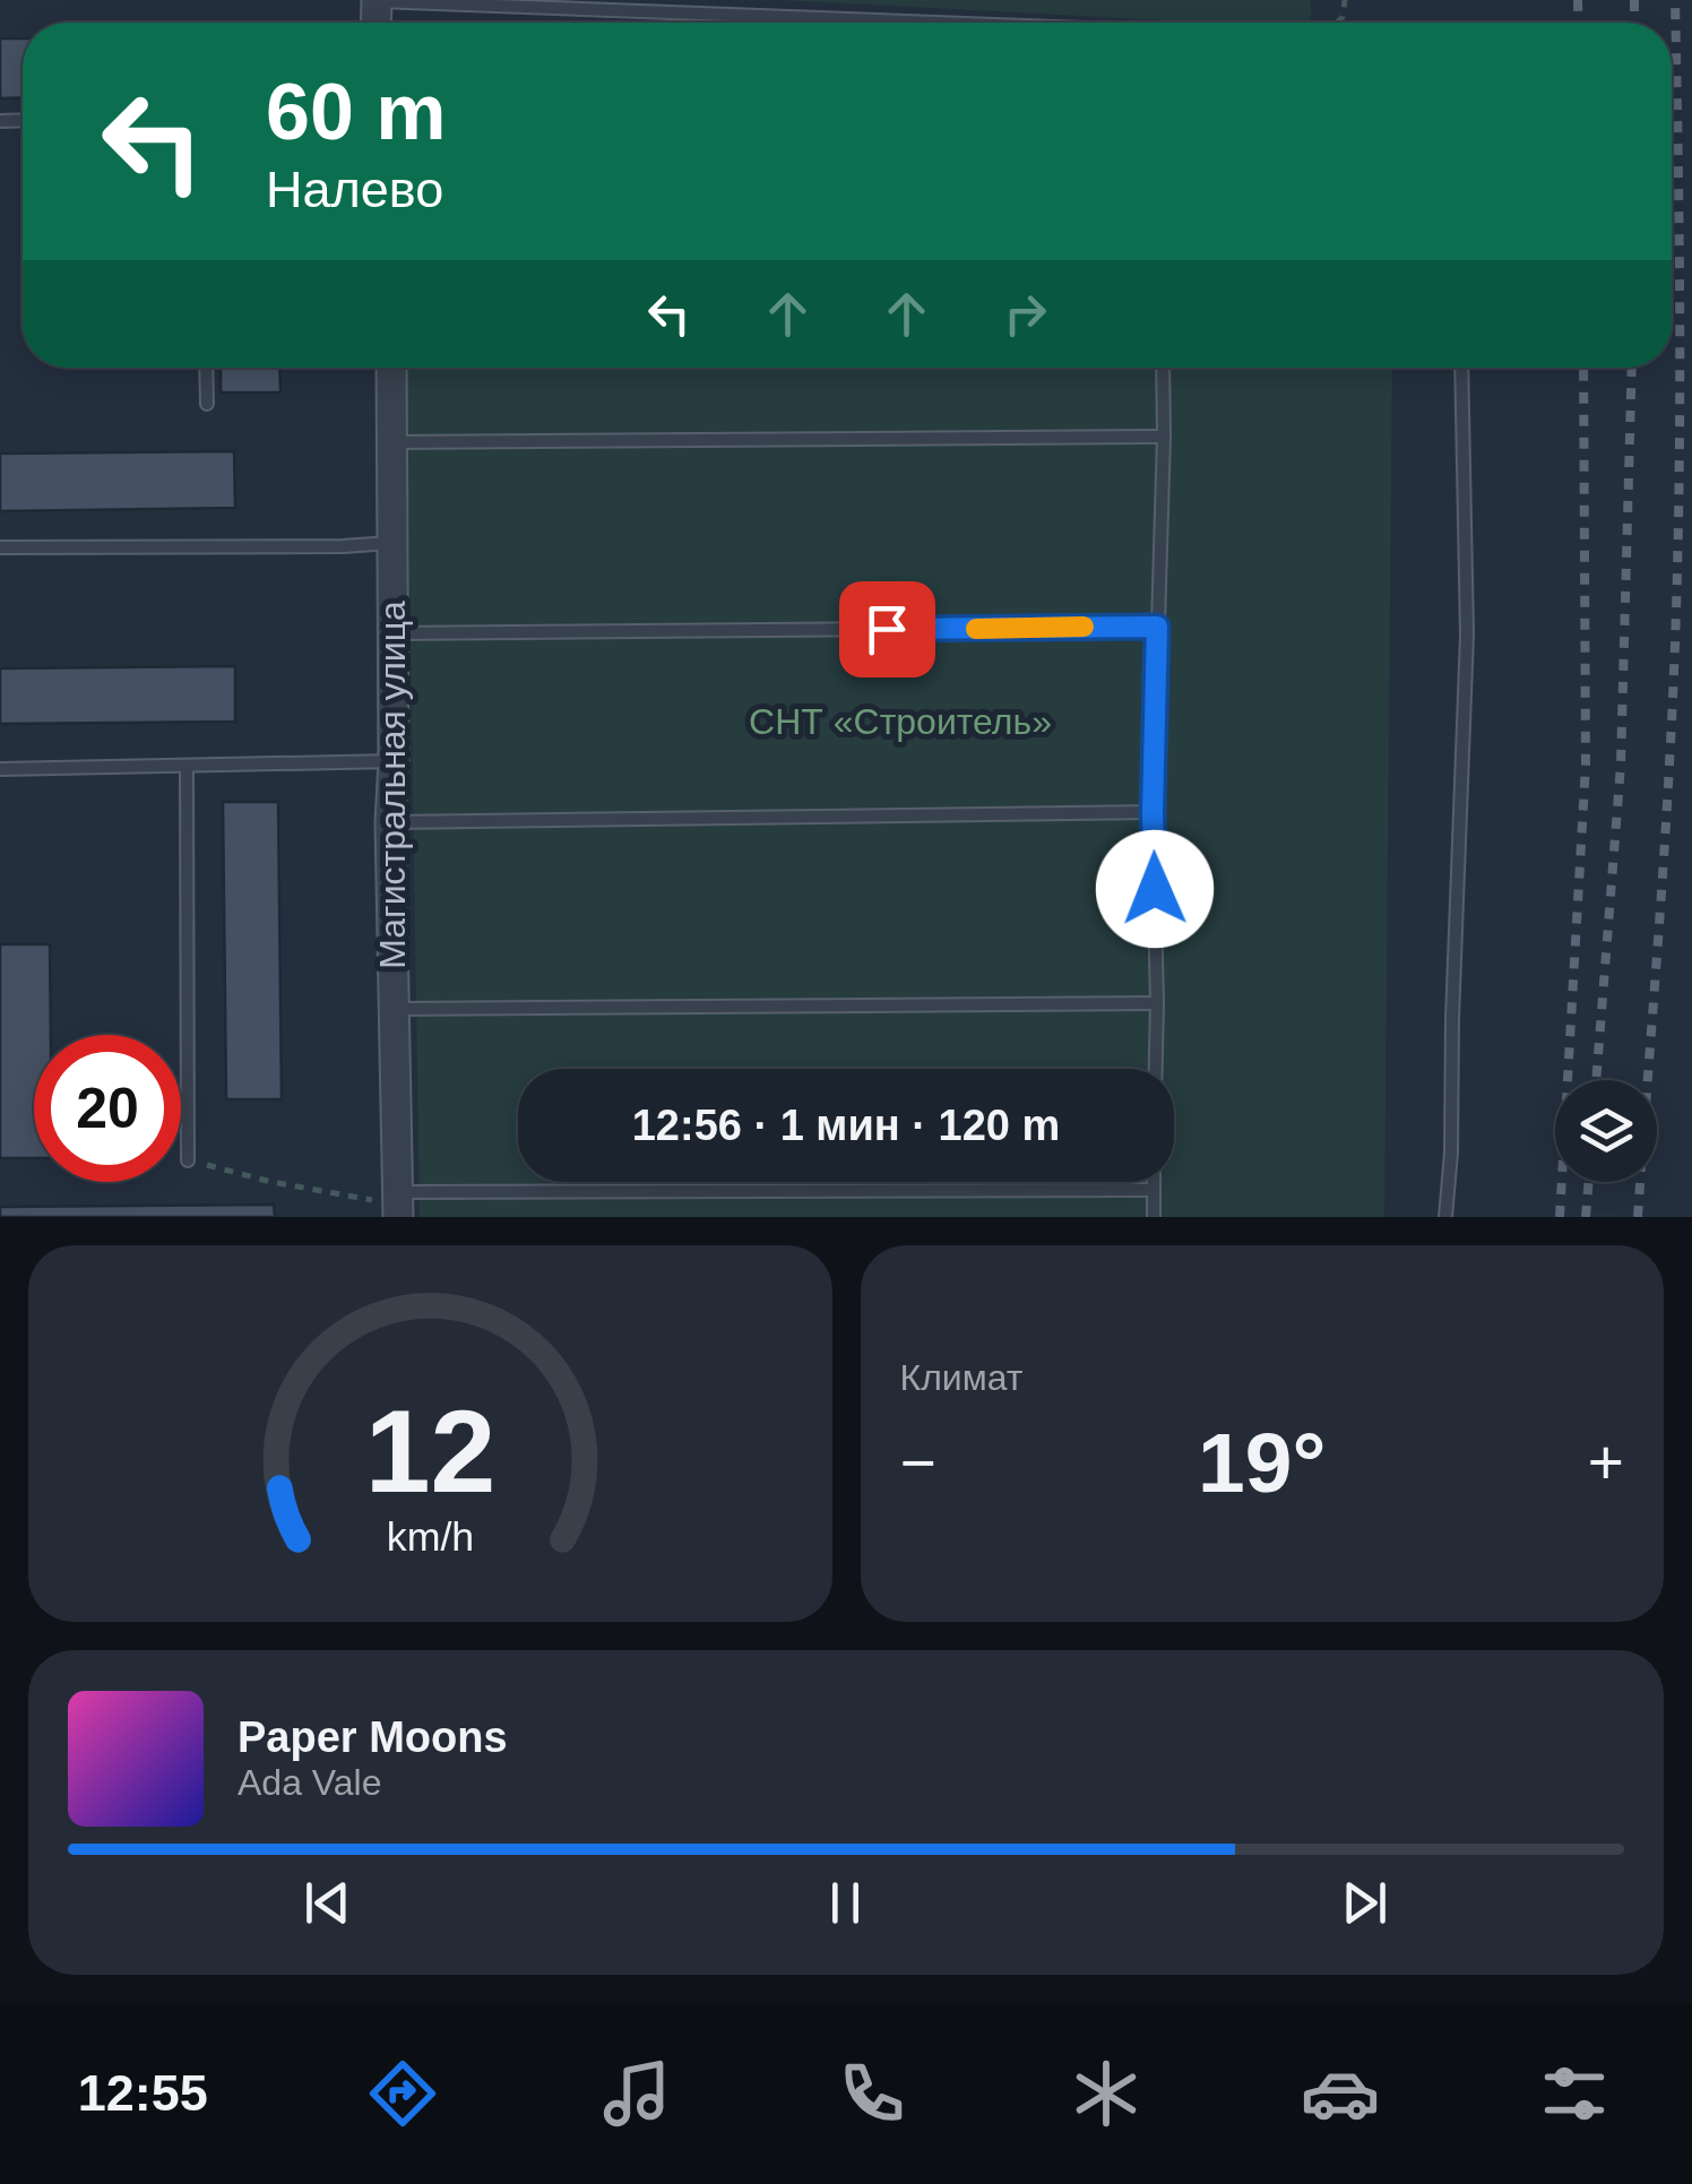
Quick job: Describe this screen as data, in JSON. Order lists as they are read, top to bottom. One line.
{"streets":{"street":["Магистральная улица"]},"parks":["СНТ «Строитель»"],"page":{"turn":["60 m","Налево"],"limit":"20","trip":"12:56 · 1 мин · 120 m","tile":"Климат","heat":["−","19°","+"],"song":["Paper Moons","Ada Vale"],"tabs":"12:55","gauge":["12","km/h"]}}
